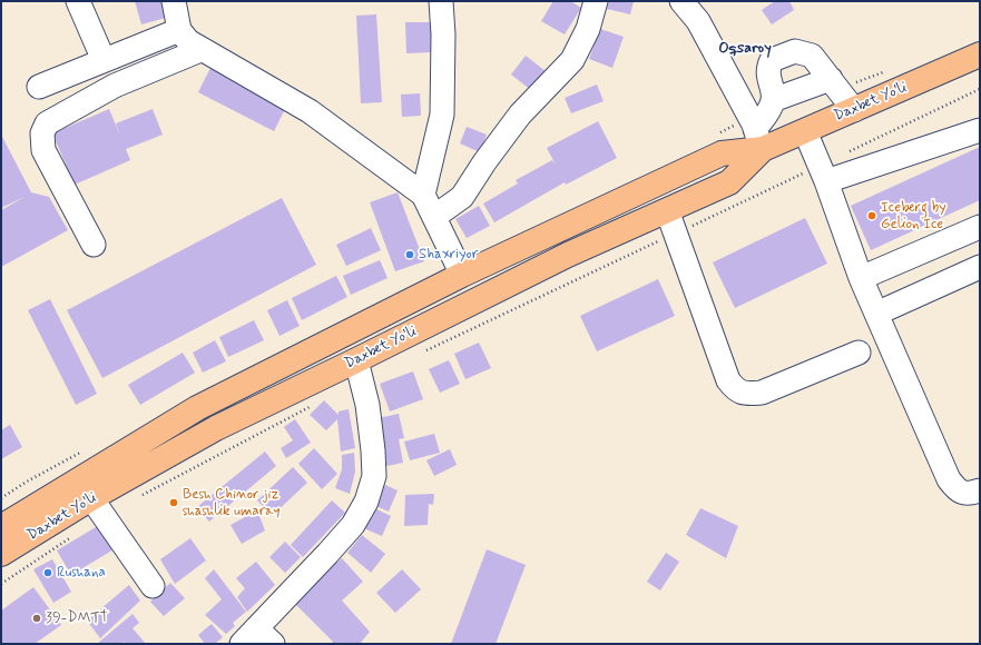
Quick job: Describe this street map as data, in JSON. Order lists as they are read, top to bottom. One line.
{"streets":{"main road":["Daxbet Yo'li"]},"districts":["Oqsaroy"],"places":["Iceberg by Gelion Ice","Shaxriyor","Besh Chinor jiz shashlik umaray","Rushana","39-DMTT"]}
